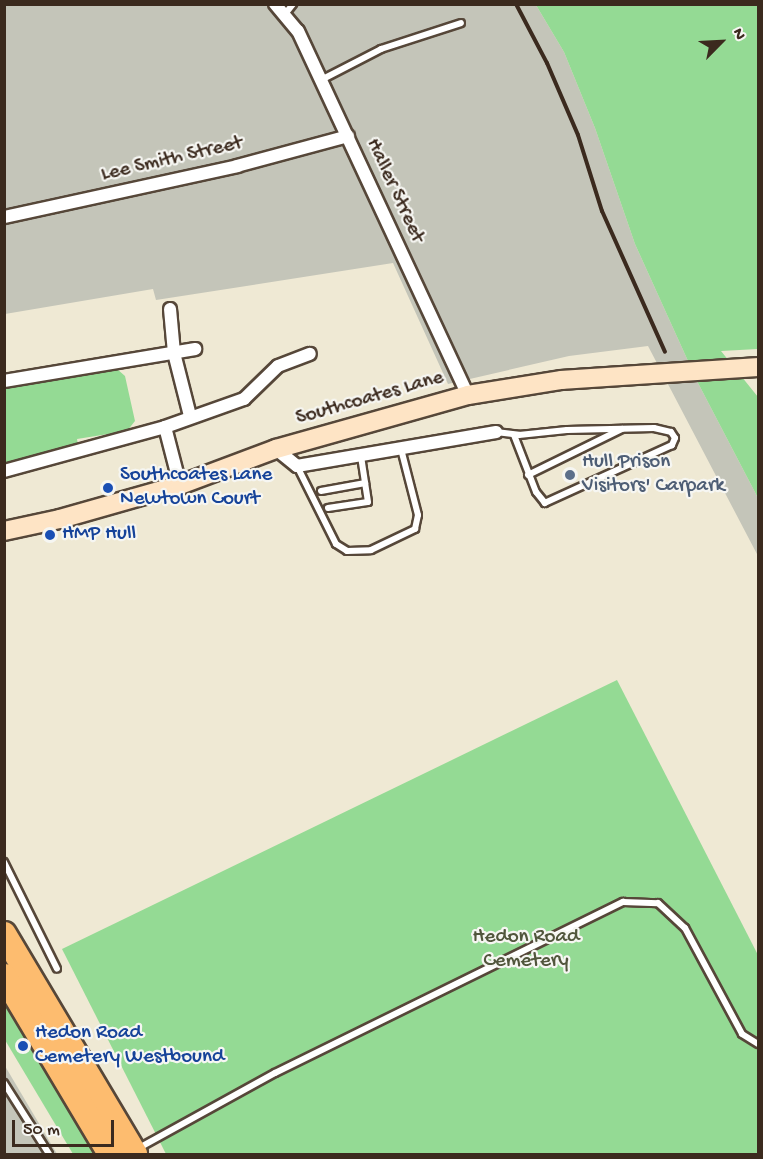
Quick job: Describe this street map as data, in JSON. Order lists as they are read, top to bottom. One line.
{"streets":{"street":["Lee Smith Street","Haller Street","Southcoates Lane"]},"crossings":[["Lee Smith Street","Haller Street"],["Haller Street","Southcoates Lane"]],"parks":["Hedon Road Cemetery"],"places":["Hull Prison Visitors' Carpark","Southcoates Lane Newtown Court","HMP Hull","Hedon Road Cemetery Westbound"],"scale_bar":"50 m","north":"top right"}
